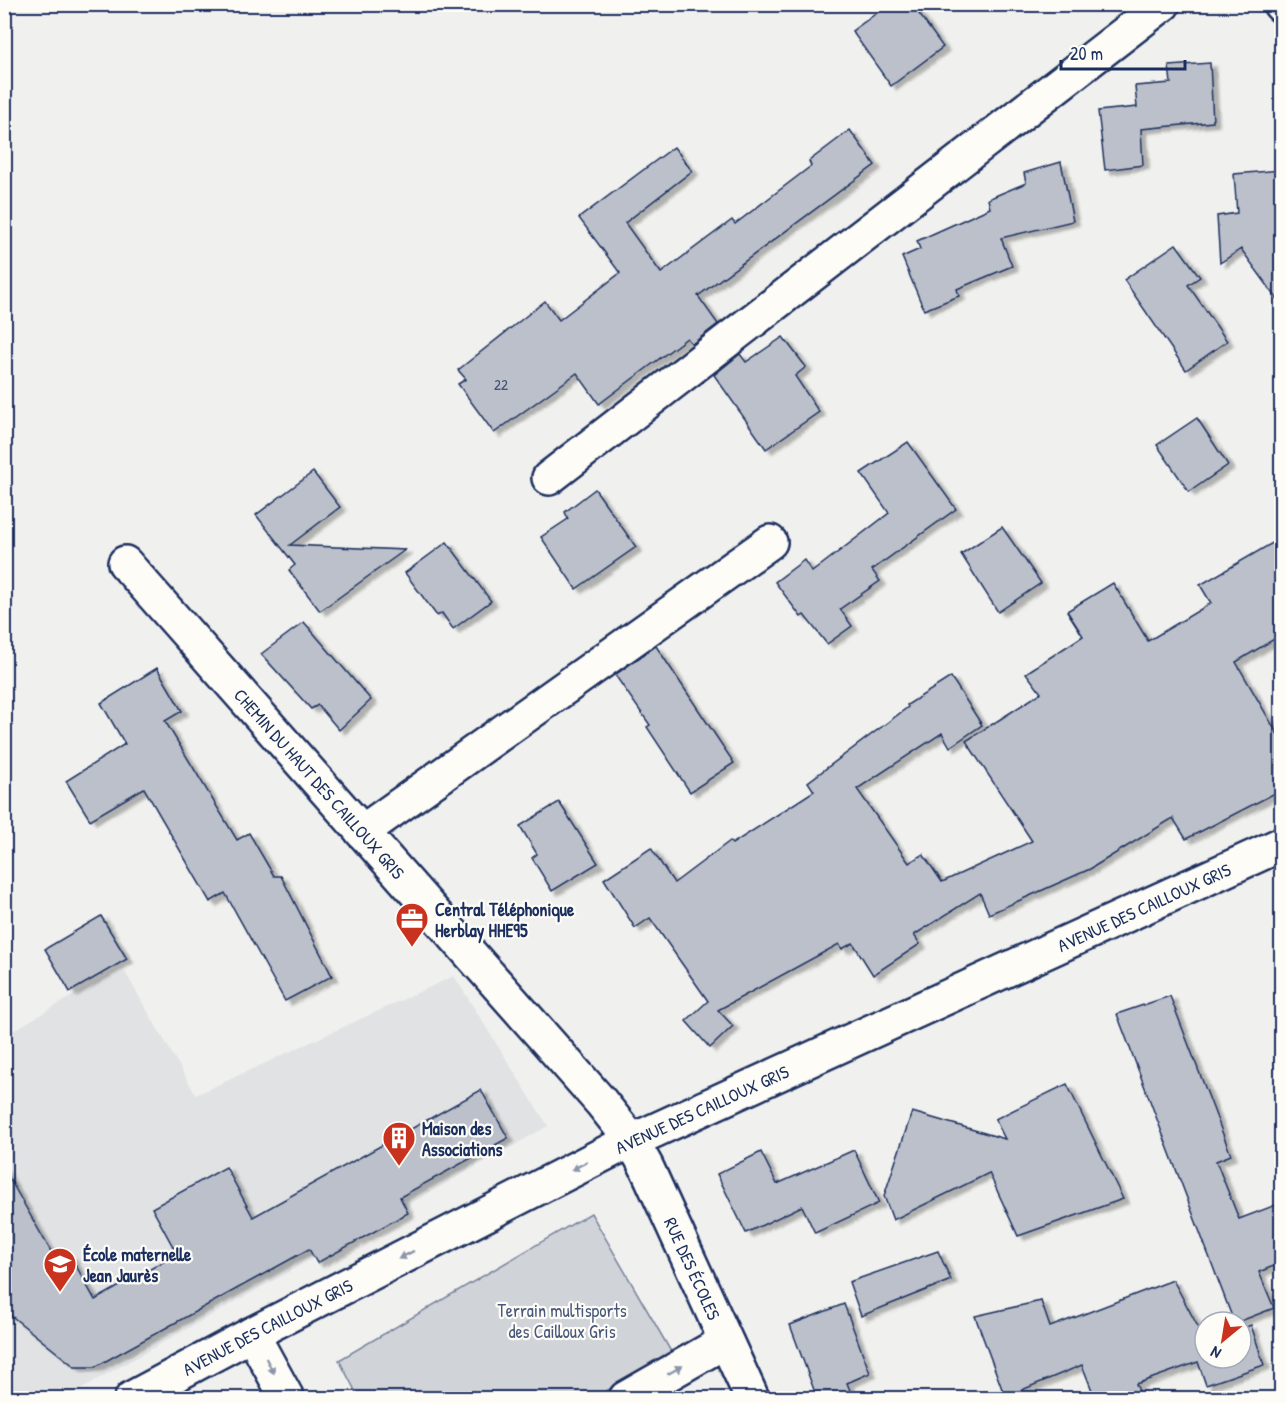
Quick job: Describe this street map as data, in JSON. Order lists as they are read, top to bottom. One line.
{"streets":{"street":["CHEMIN DU HAUT DES CAILLOUX GRIS","AVENUE DES CAILLOUX GRIS","RUE DES ÉCOLES"]},"crossings":[["CHEMIN DU HAUT DES CAILLOUX GRIS","AVENUE DES CAILLOUX GRIS"],["CHEMIN DU HAUT DES CAILLOUX GRIS","RUE DES ÉCOLES"],["AVENUE DES CAILLOUX GRIS","RUE DES ÉCOLES"]],"parks":["Terrain multisports des Cailloux Gris"],"places":{"office":["Central Téléphonique Herblay HHE95"],"building":["Maison des Associations"],"school or university":["École maternelle Jean Jaurès"]},"house_numbers":["22"],"scale_bar":"20 m","north":"bottom left"}
